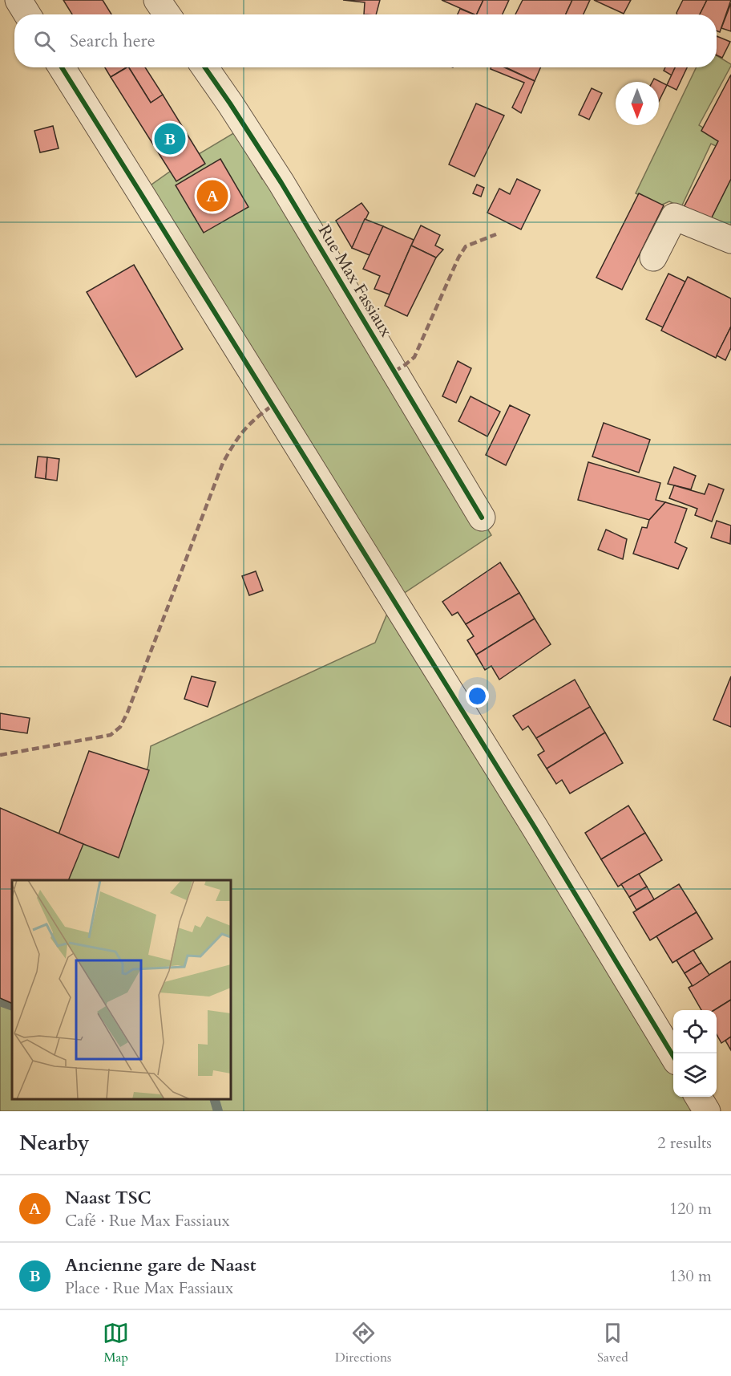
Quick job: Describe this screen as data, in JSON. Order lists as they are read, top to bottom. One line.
{"streets":{"street":["Rue Max Fassiaux"]},"north":"bottom","page":{"search":"Search here","pins":["B","A"],"heading":["Nearby","2 results"],"list":[{"mark":"A","name":"Naast TSC","note":"Café · Rue Max Fassiaux","value":"120 m"},{"mark":"B","name":"Ancienne gare de Naast","note":"Place · Rue Max Fassiaux","value":"130 m"}],"nav":["Map","Directions","Saved"]}}
